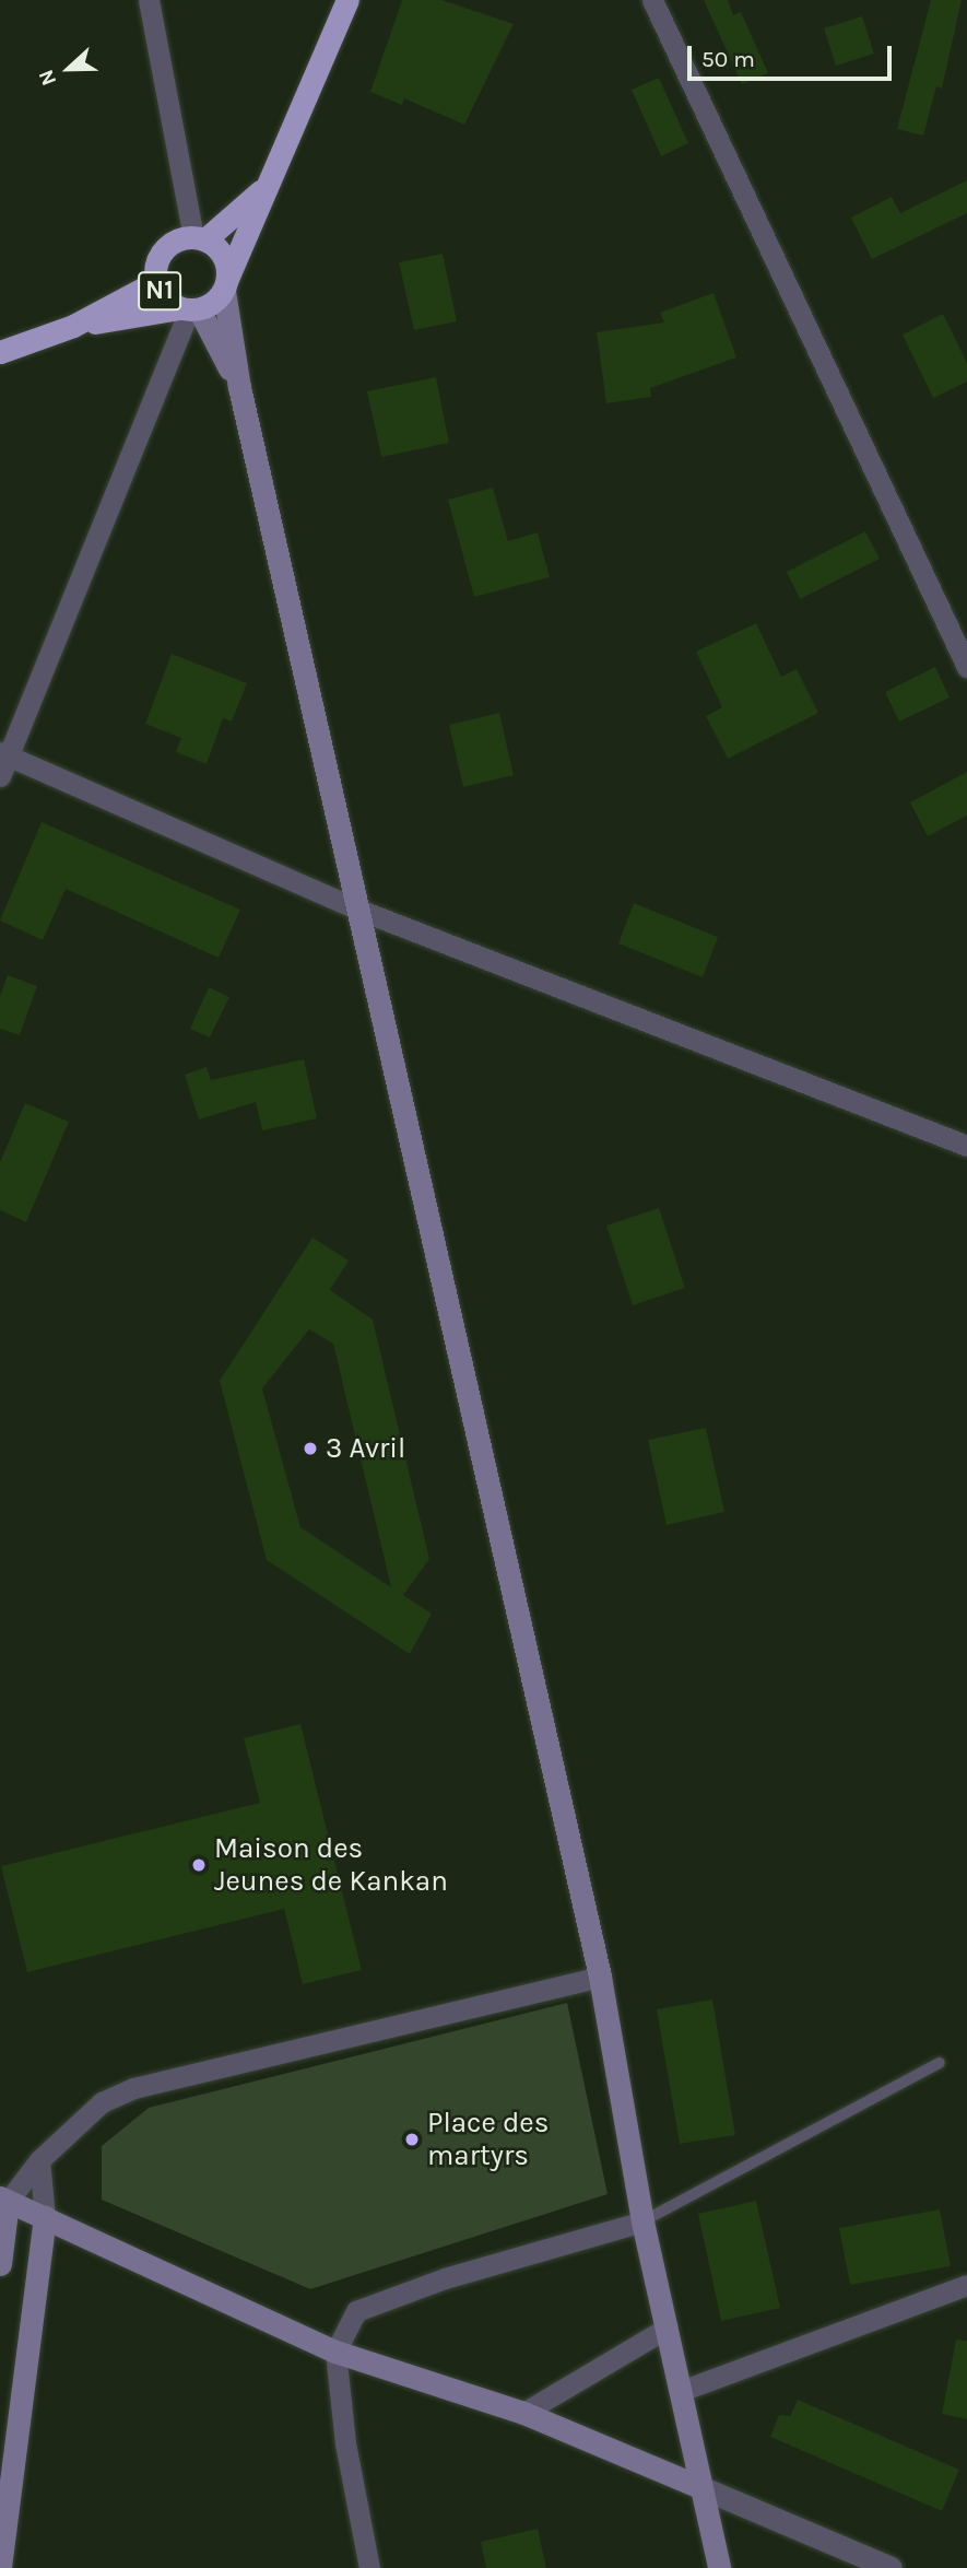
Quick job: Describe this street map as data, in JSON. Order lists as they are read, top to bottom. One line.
{"streets":{"highway":["N1"]},"places":["3 Avril","Maison des Jeunes de Kankan","Place des martyrs"],"scale_bar":"50 m","north":"left"}
